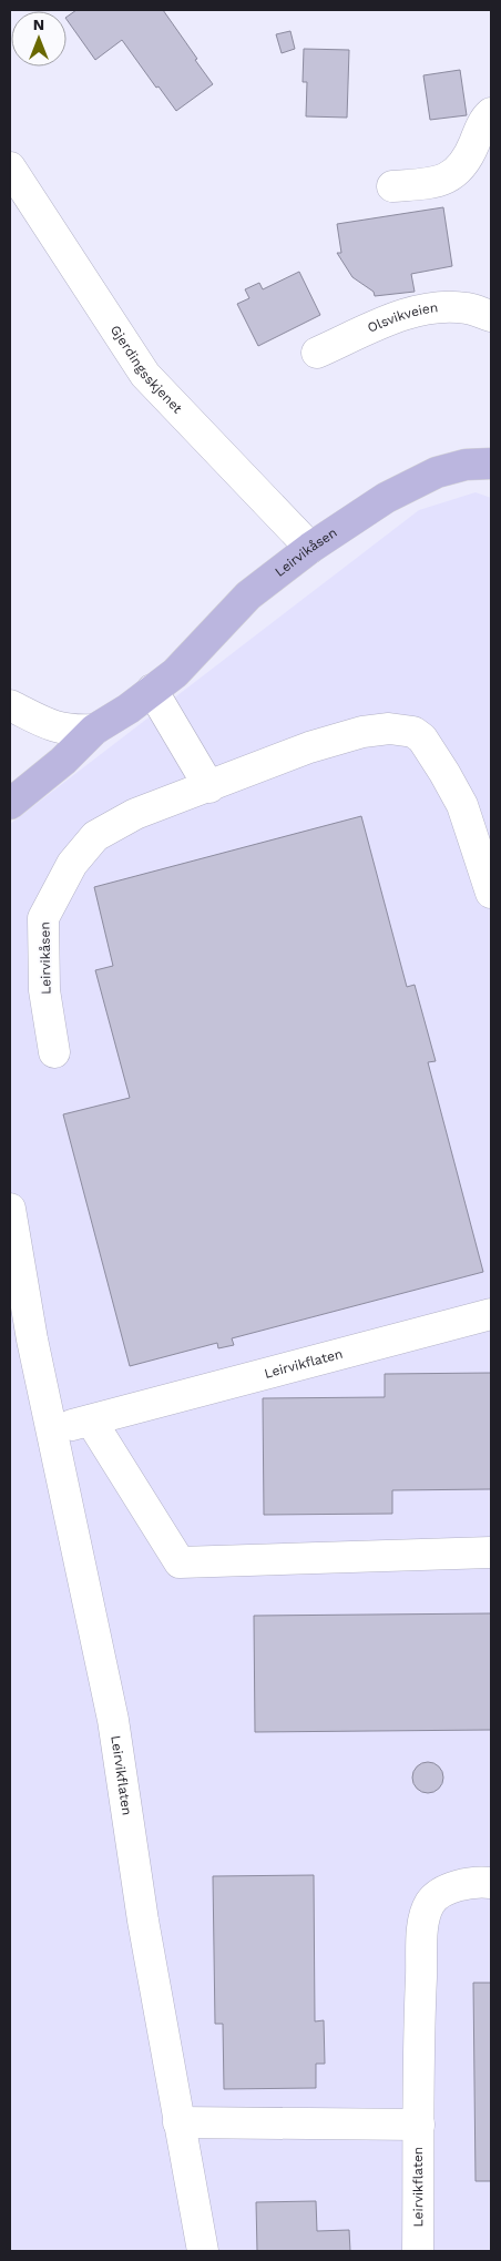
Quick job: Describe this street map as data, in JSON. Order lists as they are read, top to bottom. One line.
{"streets":{"main road":["Leirvikåsen"],"street":["Olsvikveien","Gjerdingsskjenet","Leirvikflaten"]},"crossings":[["Gjerdingsskjenet","Leirvikåsen"]],"north":"top"}
